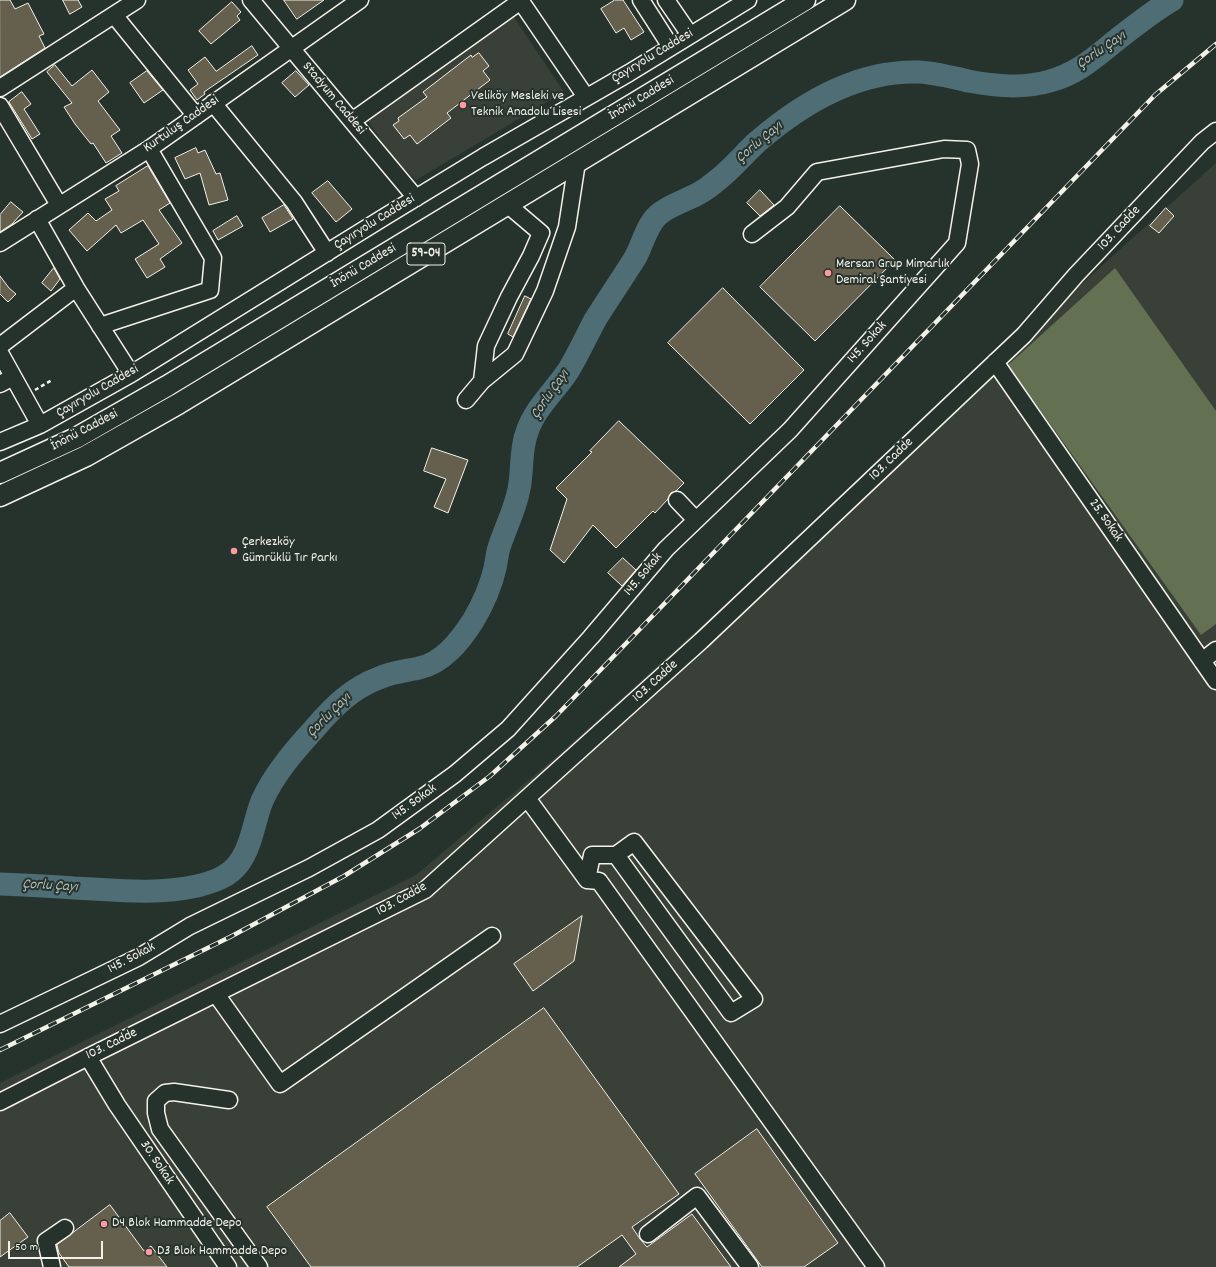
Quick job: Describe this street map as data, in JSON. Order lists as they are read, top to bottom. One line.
{"streets":{"main road":["İnönü Caddesi","59-04"],"street":["Çayıryolu Caddesi","Stadyum Caddesi","Kurtuluş Caddesi","103. Cadde","145. Sokak","25. Sokak","30. Sokak"]},"crossings":[["Çayıryolu Caddesi","Stadyum Caddesi"],["Stadyum Caddesi","Kurtuluş Caddesi"],["103. Cadde","25. Sokak"],["103. Cadde","30. Sokak"]],"water":["Çorlu Çayı"],"places":["Veliköy Mesleki ve Teknik Anadolu Lisesi","Mersan Grup Mimarlık Demiral Şantiyesi","Çerkezköy Gümrüklü Tır Parkı","D4 Blok Hammadde Depo","D3 Blok Hammadde Depo"],"scale_bar":"50 m"}
